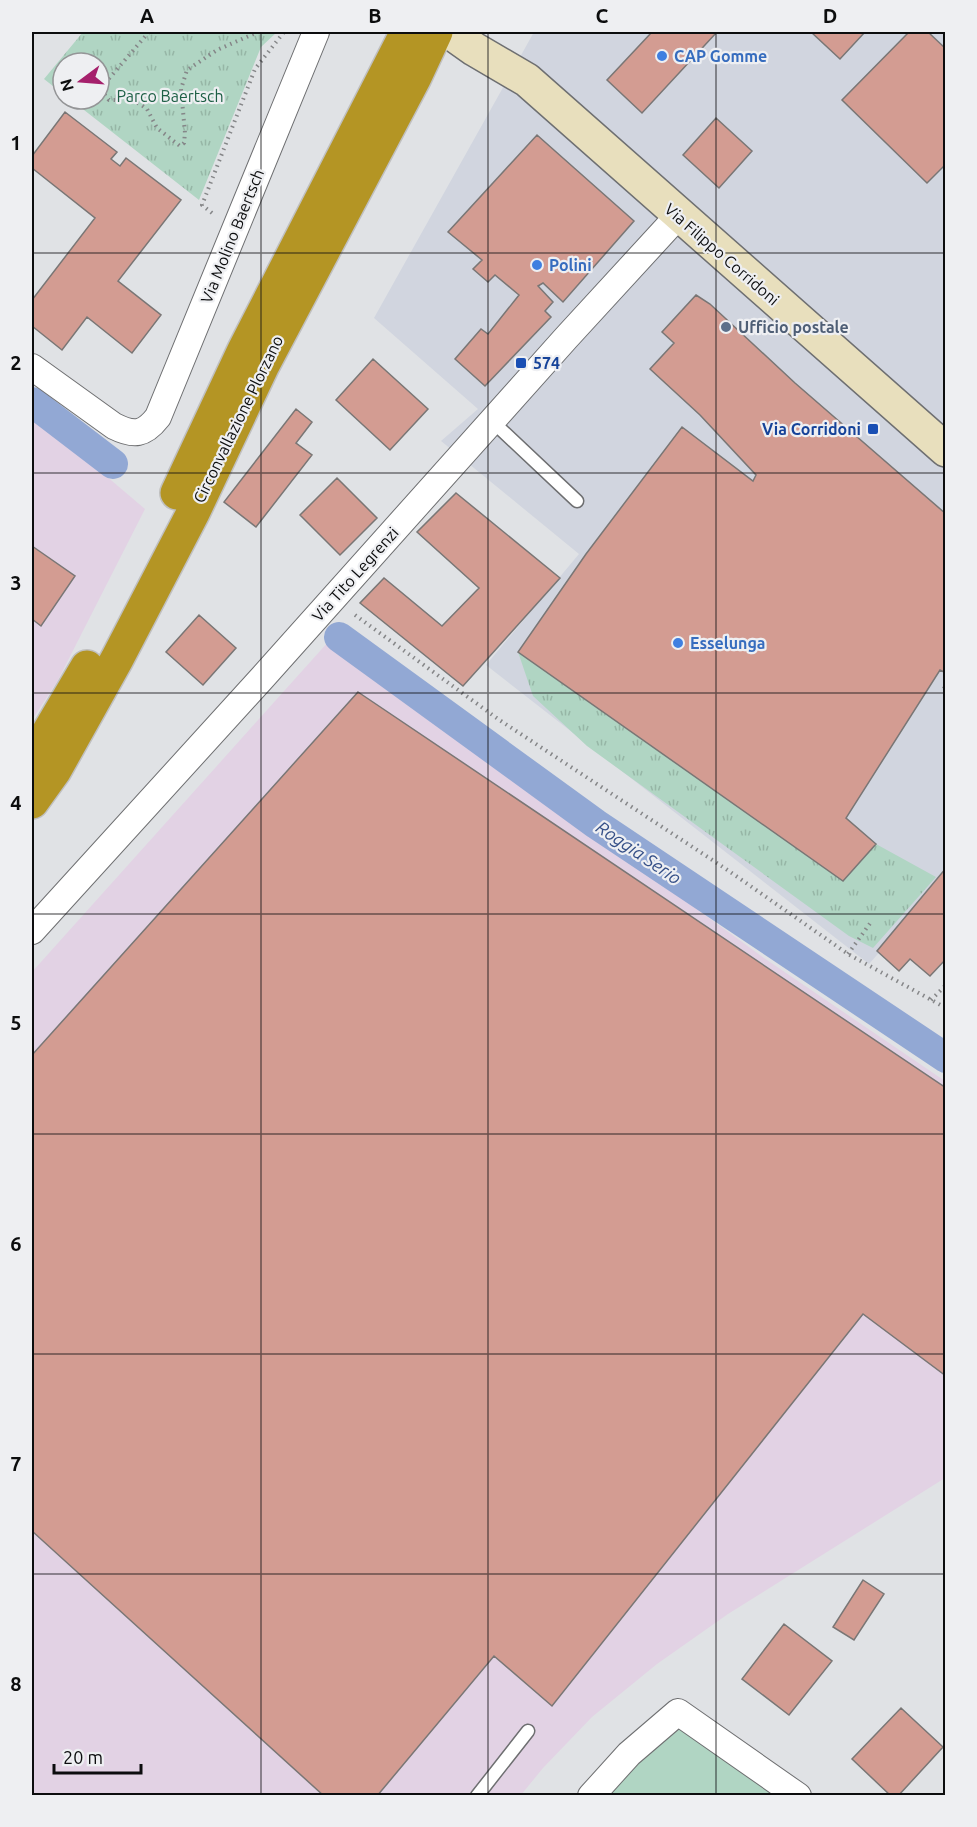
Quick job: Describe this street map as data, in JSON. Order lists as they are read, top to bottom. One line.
{"streets":{"highway":["Circonvallazione Plorzano"],"street":["Via Molino Baertsch","Via Filippo Corridoni","Via Tito Legrenzi"]},"crossings":[["Via Filippo Corridoni","Via Tito Legrenzi"]],"water":["Roggia Serio"],"parks":["Parco Baertsch"],"places":{"other":["CAP Gomme","Polini","Ufficio postale","Esselunga"],"transit":["574","Via Corridoni"]},"scale_bar":"20 m","north":"left","grid":{"columns":["A","B","C","D"],"rows":["1","2","3","4","5","6","7","8"]}}
